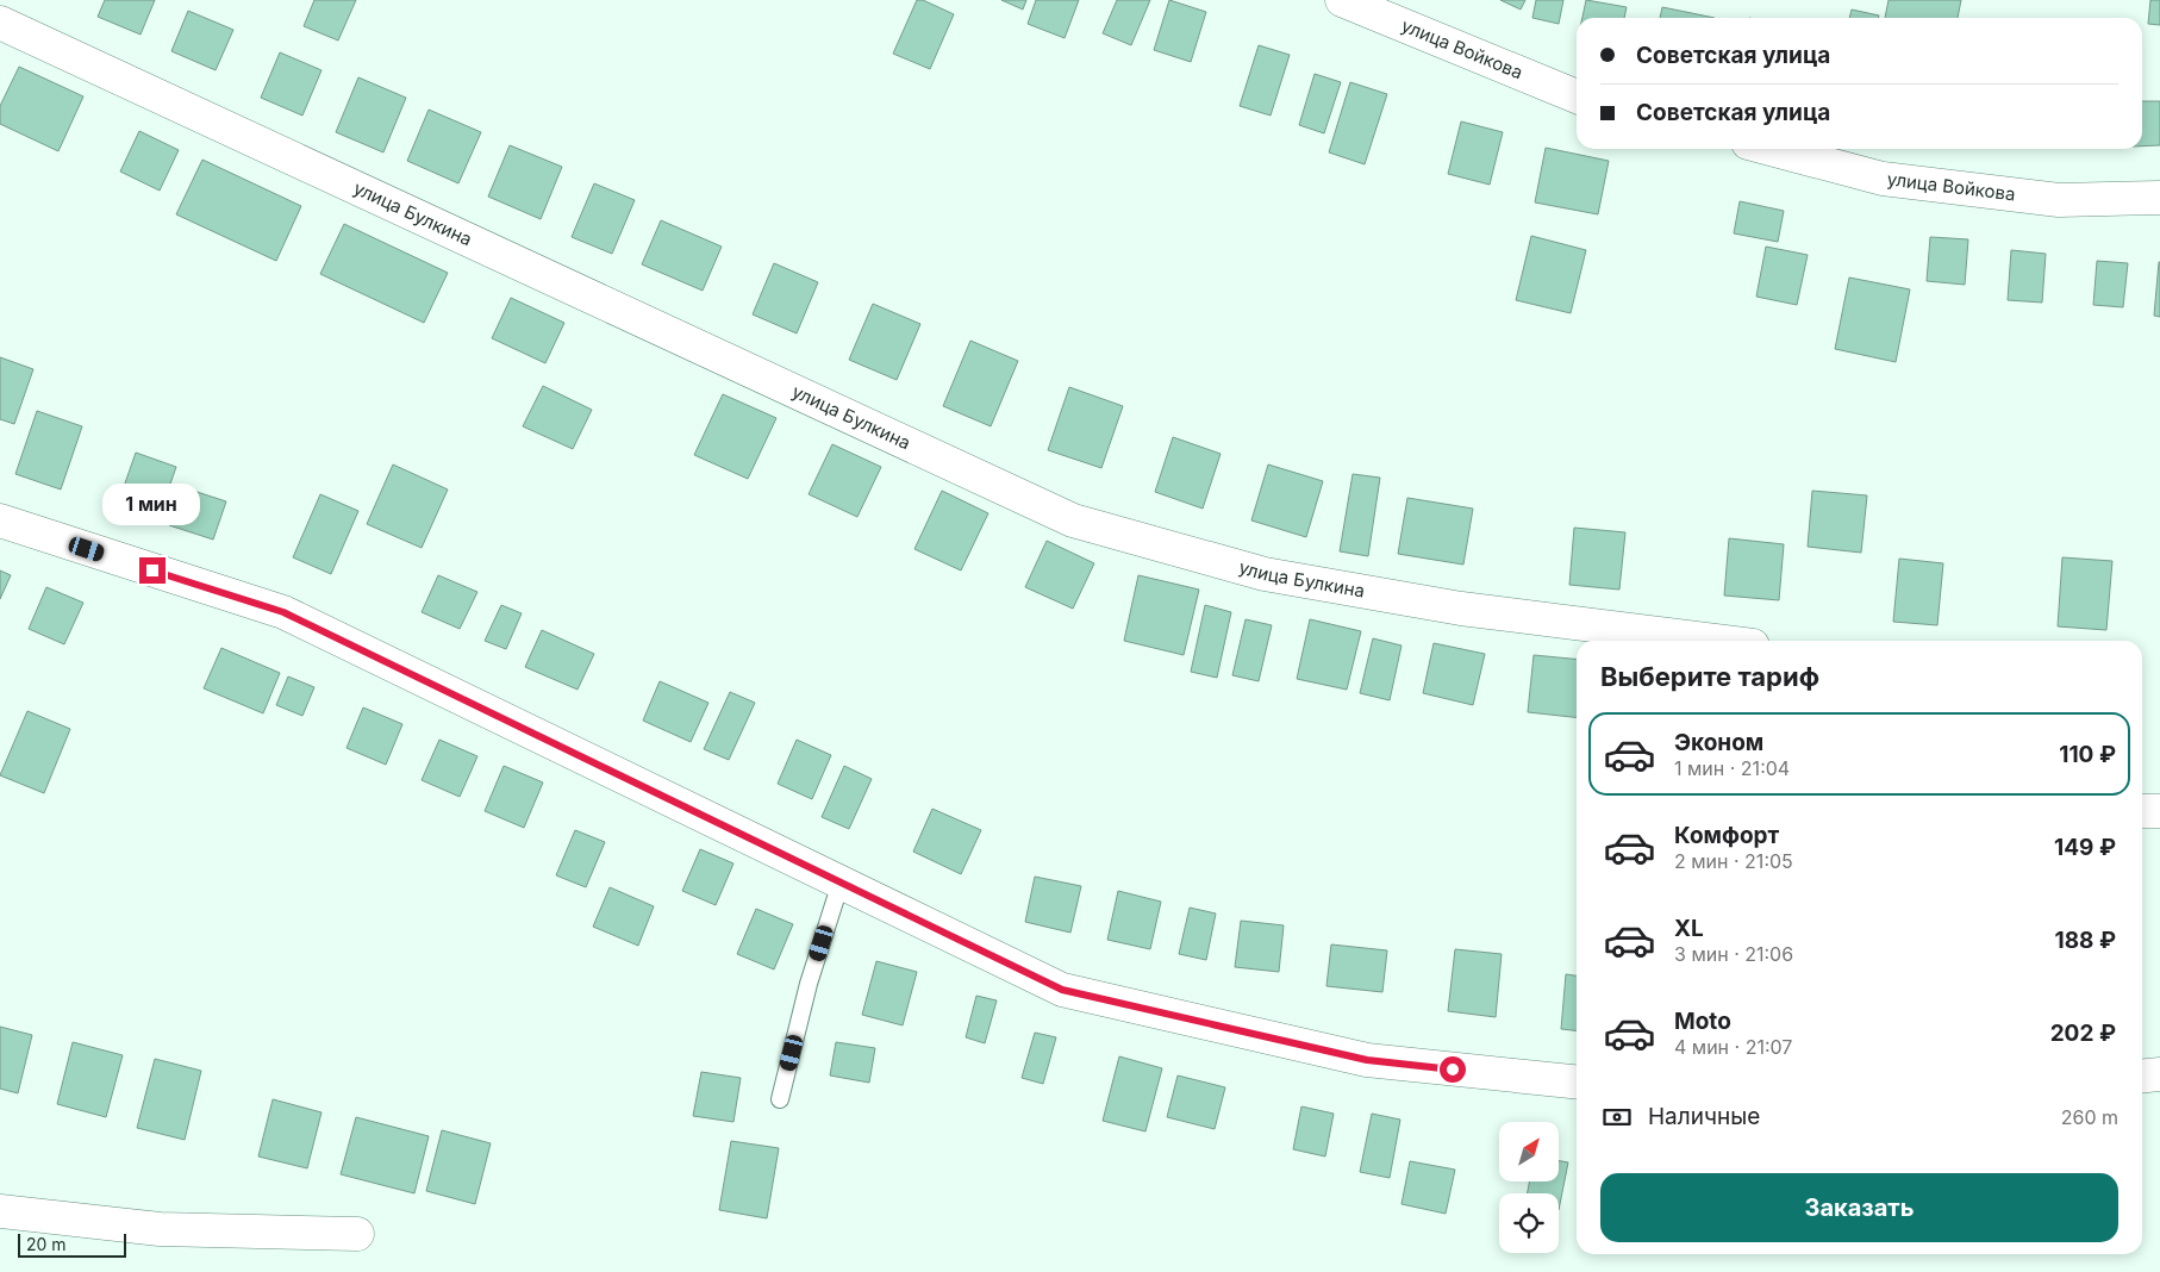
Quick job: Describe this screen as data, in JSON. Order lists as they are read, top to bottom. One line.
{"streets":{"street":["улица Войкова","улица Булкина"]},"scale_bar":"20 m","north":"top right","page":{"banner":["Советская улица","Советская улица"],"bubble":"1 мин","heading":"Выберите тариф","list":[{"name":"Эконом","note":"1 мин · 21:04","value":"110 ₽"},{"name":"Комфорт","note":"2 мин · 21:05","value":"149 ₽"},{"name":"XL","note":"3 мин · 21:06","value":"188 ₽"},{"name":"Moto","note":"4 мин · 21:07","value":"202 ₽"}],"pay":["Наличные","260 m"],"buttons":"Заказать","scale":"20 m"}}
